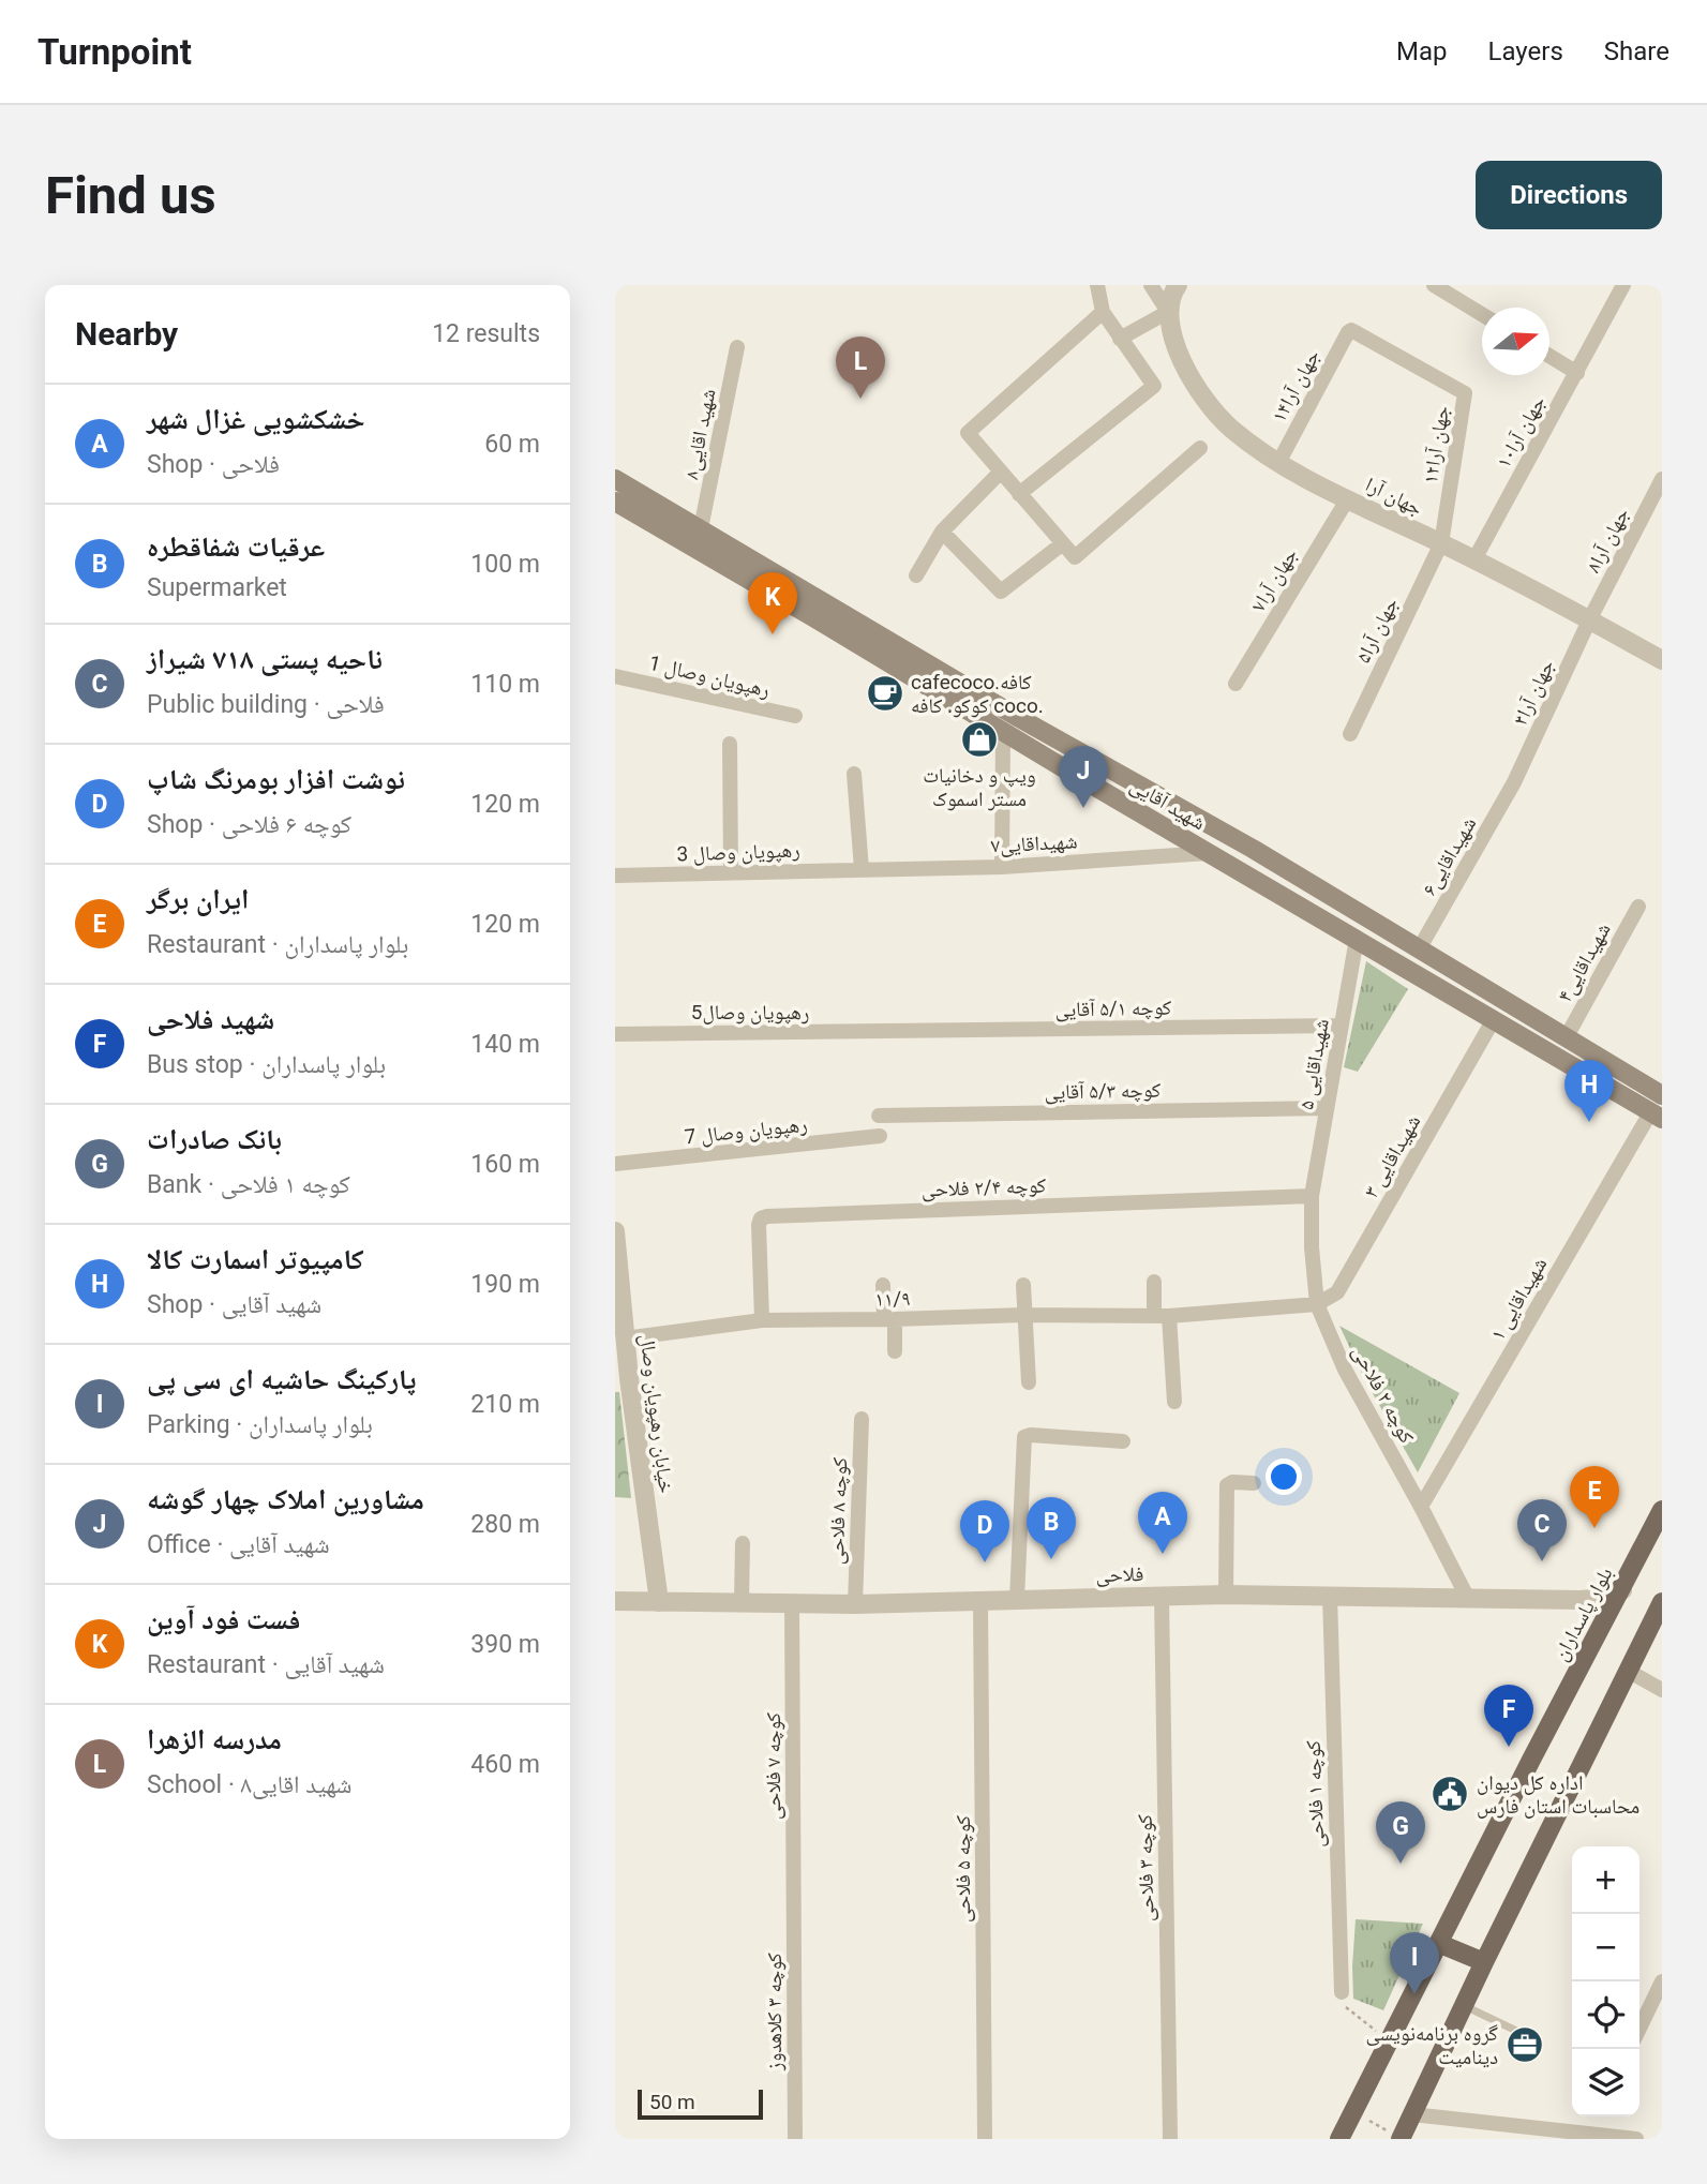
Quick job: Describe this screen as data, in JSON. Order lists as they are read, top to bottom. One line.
{"streets":{"main road":["شهید آقایی","بلوار پاسداران"],"street":["جهان آرا۱۴","جهان آرا۱۰","شهید اقایی۸","جهان آرا۱۲","جهان آرا","جهان آرا۸","جهان آرا۷","جهان آرا۵","1 رهپویان وصال","جهان آرا۳","شهیداقایی۷","3 رهپویان وصال","شهیداقایی۶","شهیداقایی۴","کوچه ۵/۱ آقایی","رهپویان وصال5","۵ شهیداقایی","کوچه ۵/۳ آقایی","7 رهپویان وصال","۳ شهیداقایی","کوچه ۲/۴ فلاحی","۱۱/۹","۱ شهیداقایی","کوچه ۲ فلاحی","خیابان رهپویان وصال","کوچه ۸ فلاحی","فلاحی","کوچه ۷ فلاحی","کوچه ۱ فلاحی","کوچه ۳ فلاحی","کوچه ۵ فلاحی","کوچه ۳ کلاهدوز"]},"crossings":[["جهان آرا۱۴","جهان آرا۱۲"],["جهان آرا۱۴","جهان آرا"],["جهان آرا۱۰","جهان آرا"],["شهید اقایی۸","شهید آقایی"],["جهان آرا۱۲","جهان آرا"],["جهان آرا۱۲","جهان آرا۵"],["جهان آرا","جهان آرا۸"],["جهان آرا","جهان آرا۷"],["جهان آرا","جهان آرا۵"],["جهان آرا","جهان آرا۳"],["جهان آرا۸","جهان آرا۳"],["جهان آرا۳","شهیداقایی۶"],["شهید آقایی","شهیداقایی۷"],["شهید آقایی","شهیداقایی۶"],["شهید آقایی","شهیداقایی۴"],["شهید آقایی","۵ شهیداقایی"],["شهید آقایی","۳ شهیداقایی"],["شهید آقایی","۱ شهیداقایی"],["شهیداقایی۷","3 رهپویان وصال"],["کوچه ۵/۱ آقایی","رهپویان وصال5"],["کوچه ۵/۱ آقایی","۵ شهیداقایی"],["۵ شهیداقایی","کوچه ۵/۳ آقایی"],["۵ شهیداقایی","کوچه ۲/۴ فلاحی"],["۵ شهیداقایی","کوچه ۲ فلاحی"],["۳ شهیداقایی","۱۱/۹"],["۳ شهیداقایی","کوچه ۲ فلاحی"],["کوچه ۲/۴ فلاحی","۱۱/۹"],["کوچه ۲/۴ فلاحی","کوچه ۲ فلاحی"],["۱۱/۹","کوچه ۲ فلاحی"],["۱۱/۹","خیابان رهپویان وصال"],["۱ شهیداقایی","کوچه ۲ فلاحی"],["کوچه ۲ فلاحی","فلاحی"],["خیابان رهپویان وصال","فلاحی"],["کوچه ۸ فلاحی","فلاحی"],["فلاحی","بلوار پاسداران"],["فلاحی","کوچه ۷ فلاحی"],["فلاحی","کوچه ۱ فلاحی"],["فلاحی","کوچه ۳ فلاحی"],["فلاحی","کوچه ۵ فلاحی"],["کوچه ۷ فلاحی","کوچه ۳ کلاهدوز"]],"places":{"cafe":["cafecoco.کافه کوکو. کافه coco."],"shop":["ویپ و دخانیات مستر اسموک"],"public building":["اداره کل دیوان محاسبات استان فارس"],"office":["گروه برنامه‌نویسی دینامیت"]},"scale_bar":"50 m","north":"right","page":{"header":"Turnpoint","nav":["Map","Layers","Share"],"buttons":"Directions","title":"Find us","heading":["Nearby","12 results"],"pins":["L","K","J","H","E","A","B","C","D","F","G","I"],"list":[{"mark":"A","name":"خشکشویی غزال شهر","note":"Shop · فلاحی","value":"60 m"},{"mark":"B","name":"عرقیات شفاقطره","note":"Supermarket","value":"100 m"},{"mark":"C","name":"ناحیه پستی ۷۱۸ شیراز","note":"Public building · فلاحی","value":"110 m"},{"mark":"D","name":"نوشت افزار بومرنگ شاپ","note":"Shop · کوچه ۶ فلاحی","value":"120 m"},{"mark":"E","name":"ایران برگر","note":"Restaurant · بلوار پاسداران","value":"120 m"},{"mark":"F","name":"شهید فلاحی","note":"Bus stop · بلوار پاسداران","value":"140 m"},{"mark":"G","name":"بانک صادرات","note":"Bank · کوچه ۱ فلاحی","value":"160 m"},{"mark":"H","name":"کامپیوتر اسمارت کالا","note":"Shop · شهید آقایی","value":"190 m"},{"mark":"I","name":"پارکینگ حاشیه ای سی پی","note":"Parking · بلوار پاسداران","value":"210 m"},{"mark":"J","name":"مشاورین املاک چهار گوشه","note":"Office · شهید آقایی","value":"280 m"},{"mark":"K","name":"فست فود آوین","note":"Restaurant · شهید آقایی","value":"390 m"},{"mark":"L","name":"مدرسه الزهرا","note":"School · شهید اقایی۸","value":"460 m"}],"map_buttons":["+","−"],"scale":"50 m"}}
